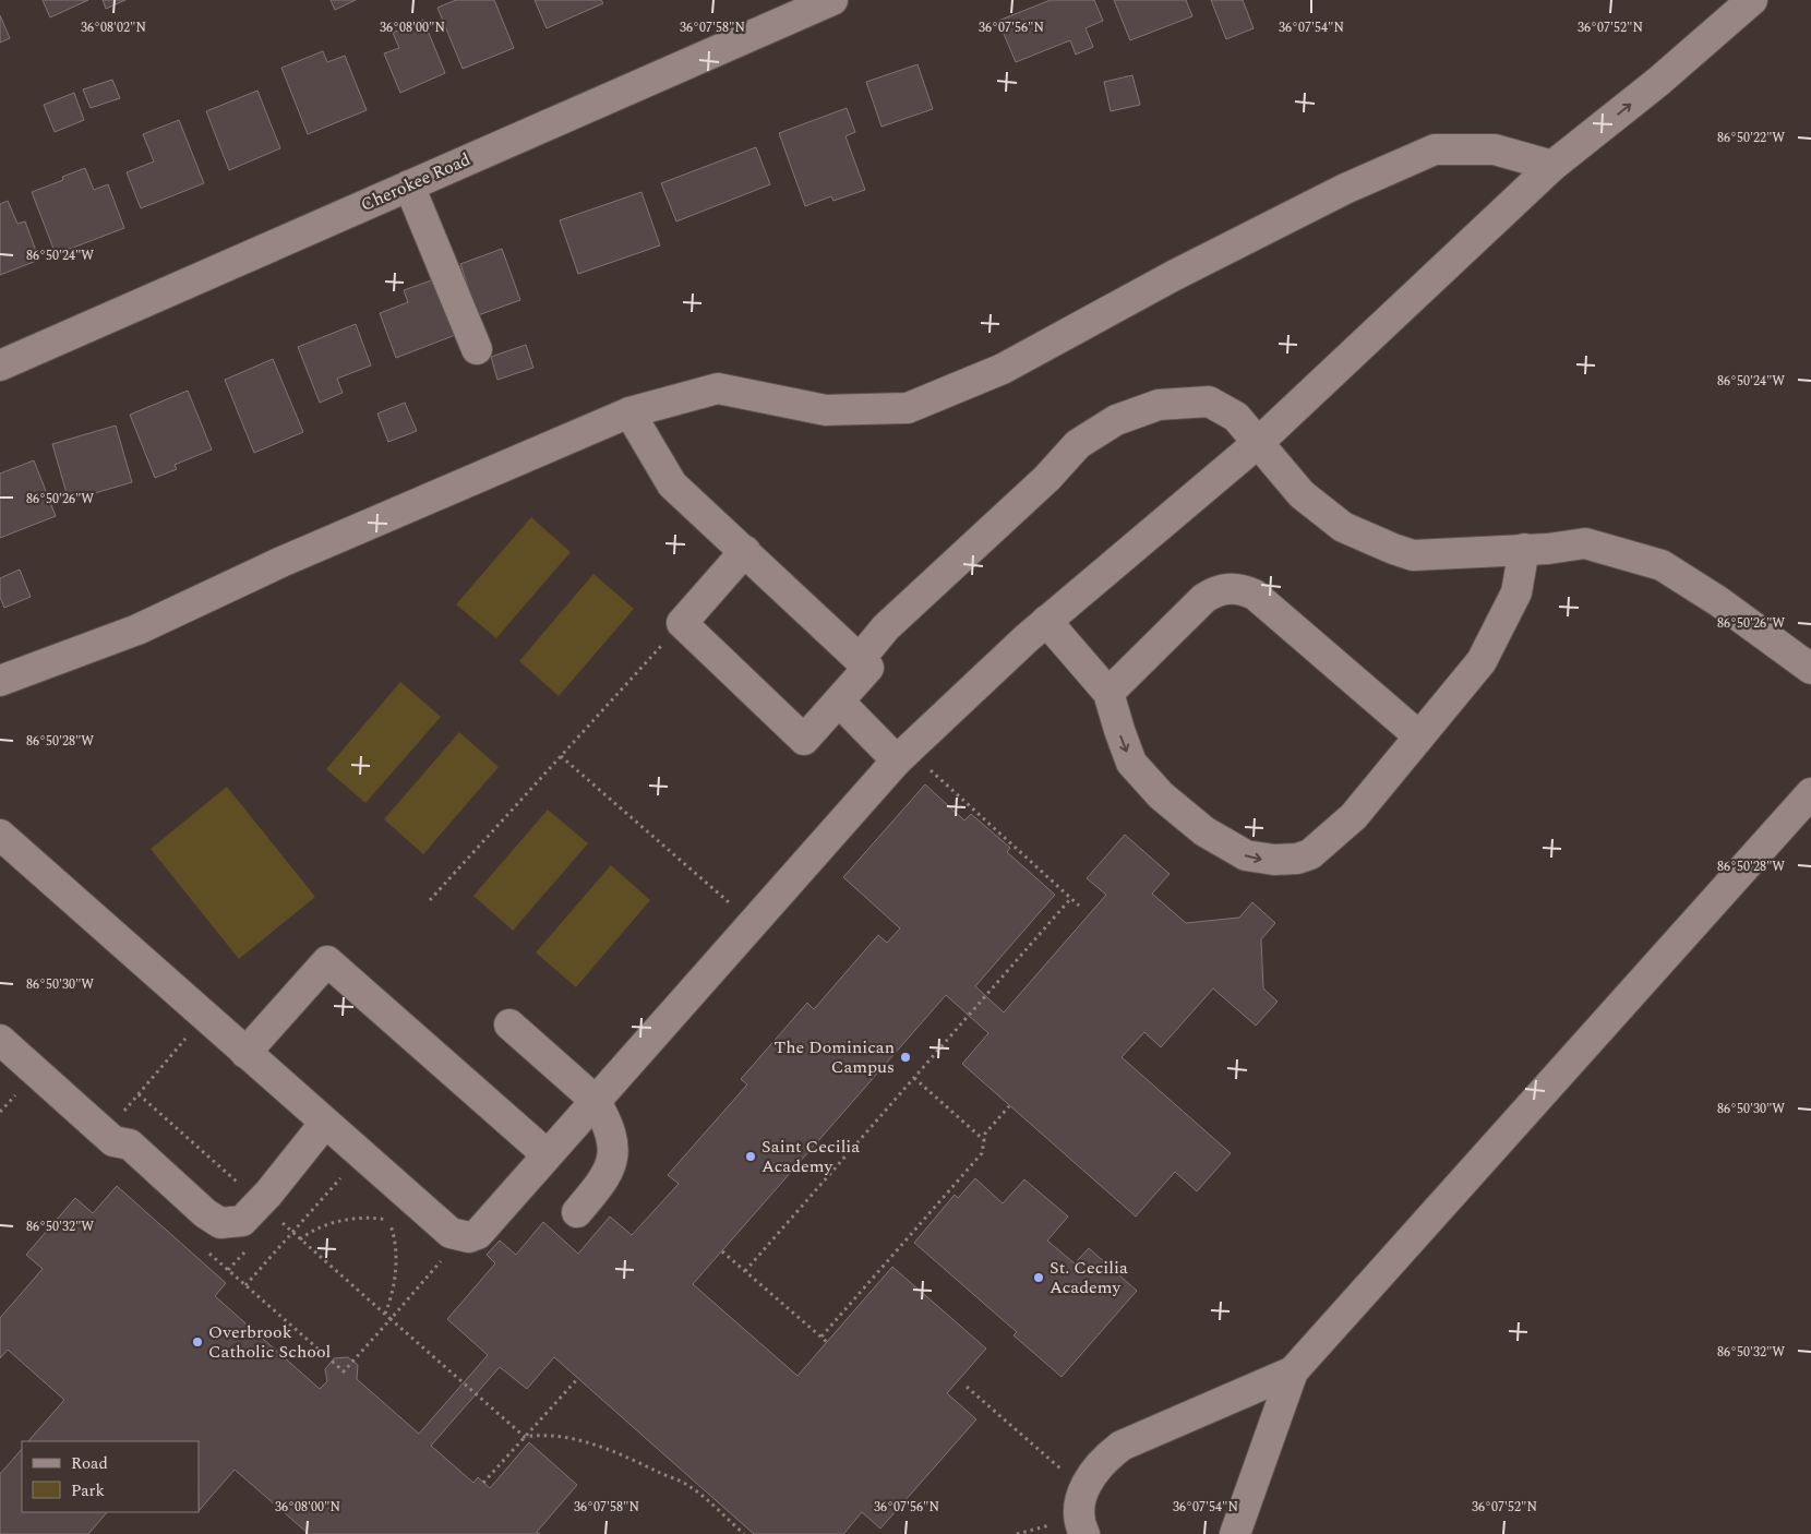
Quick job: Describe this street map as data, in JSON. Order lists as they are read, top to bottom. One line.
{"streets":{"street":["Cherokee Road"]},"places":["The Dominican Campus","Saint Cecilia Academy","St. Cecilia Academy","Overbrook Catholic School"],"legend":["Road","Park"],"coordinates":["36°07'56\"N","36°07'54\"N","36°07'52\"N","36°08'02\"N","36°08'00\"N","36°07'58\"N","86°50'22\"W","86°50'24\"W","86°50'26\"W","86°50'28\"W","86°50'30\"W","86°50'32\"W"]}
